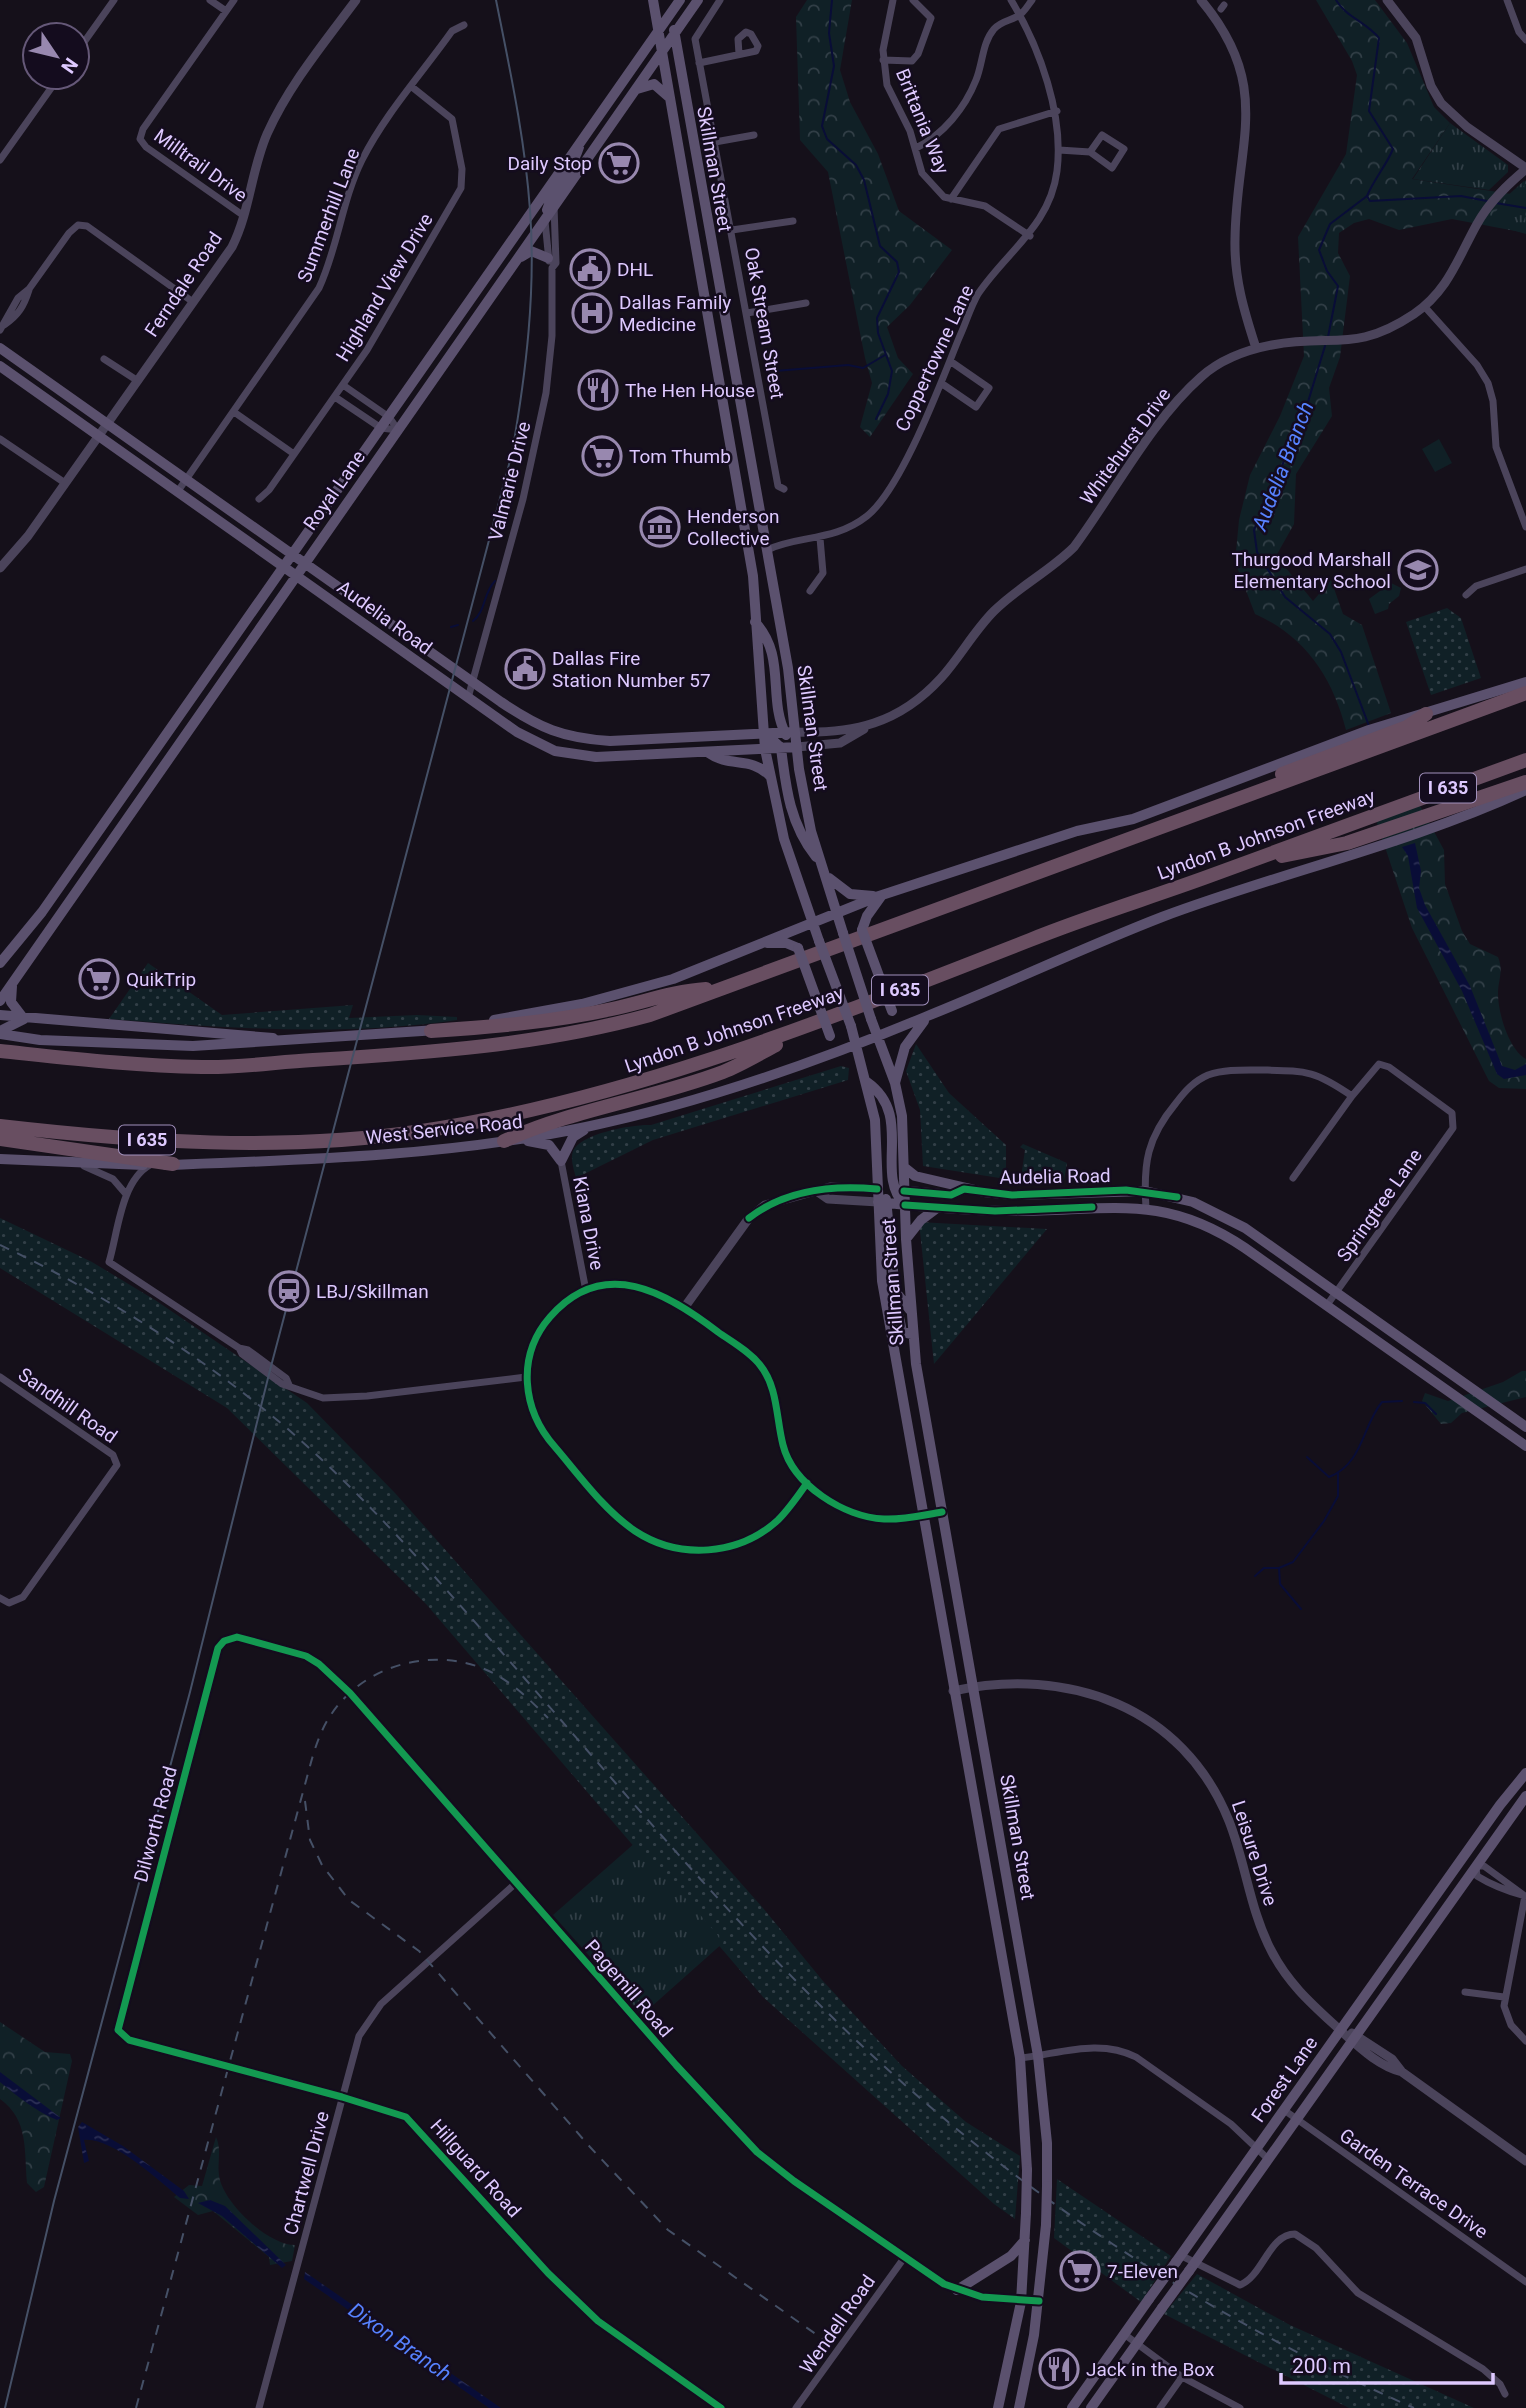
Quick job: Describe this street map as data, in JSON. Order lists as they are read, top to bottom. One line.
{"streets":{"highway":["I 635","Lyndon B Johnson Freeway"],"main road":["Skillman Street","Royal Lane","Audelia Road","West Service Road","Forest Lane"],"street":["Brittania Way","Milltrail Drive","Summerhill Lane","Ferndale Road","Highland View Drive","Oak Stream Street","Coppertowne Lane","Whitehurst Drive","Valmarie Drive","Springtree Lane","Kiana Drive","Sandhill Road","Dilworth Road","Leisure Drive","Pagemill Road","Hillguard Road","Chartwell Drive","Garden Terrace Drive","Wendell Road"]},"crossings":[["Brittania Way","Coppertowne Lane"],["Milltrail Drive","Ferndale Road"],["Skillman Street","Coppertowne Lane"],["Skillman Street","Whitehurst Drive"],["Skillman Street","Royal Lane"],["Skillman Street","Audelia Road"],["Skillman Street","West Service Road"],["Skillman Street","Leisure Drive"],["Skillman Street","Pagemill Road"],["Summerhill Lane","Highland View Drive"],["Summerhill Lane","Audelia Road"],["Ferndale Road","Audelia Road"],["Whitehurst Drive","Audelia Road"],["Valmarie Drive","Royal Lane"],["Valmarie Drive","Audelia Road"],["Royal Lane","Audelia Road"],["Audelia Road","Springtree Lane"],["Dilworth Road","Pagemill Road"],["Dilworth Road","Hillguard Road"],["Leisure Drive","Forest Lane"],["Pagemill Road","Chartwell Drive"],["Pagemill Road","Wendell Road"],["Forest Lane","Garden Terrace Drive"],["Hillguard Road","Chartwell Drive"]],"water":["Audelia Branch","Dixon Branch"],"places":{"supermarket":["Daily Stop","Tom Thumb","QuikTrip","7-Eleven"],"public building":["DHL","Dallas Fire Station Number 57"],"hospital":["Dallas Family Medicine"],"restaurant":["The Hen House","Jack in the Box"],"museum":["Henderson Collective"],"school or university":["Thurgood Marshall Elementary School"],"station":["LBJ/Skillman"]},"scale_bar":"200 m","north":"bottom right"}
